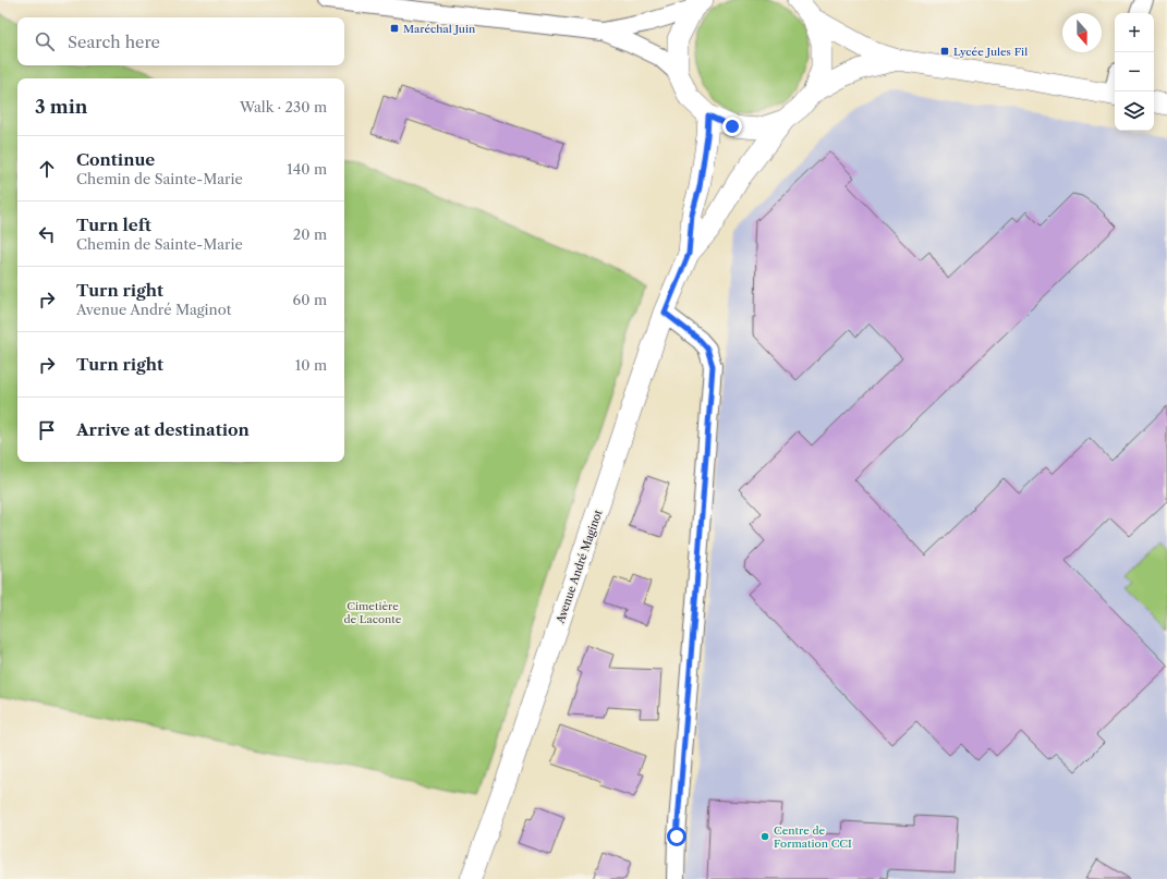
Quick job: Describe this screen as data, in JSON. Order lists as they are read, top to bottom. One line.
{"streets":{"street":["Avenue André Maginot"]},"parks":["Cimetière de Laconte"],"places":{"transit":["Maréchal Juin","Lycée Jules Fil"],"other":["Centre de Formation CCI"]},"north":"bottom","page":{"map_buttons":["+","−"],"search":"Search here","heading":["3 min","Walk · 230 m"],"list":[["Continue","Chemin de Sainte-Marie","140 m"],["Turn left","Chemin de Sainte-Marie","20 m"],["Turn right","Avenue André Maginot","60 m"],["Turn right","10 m"],"Arrive at destination"]}}
